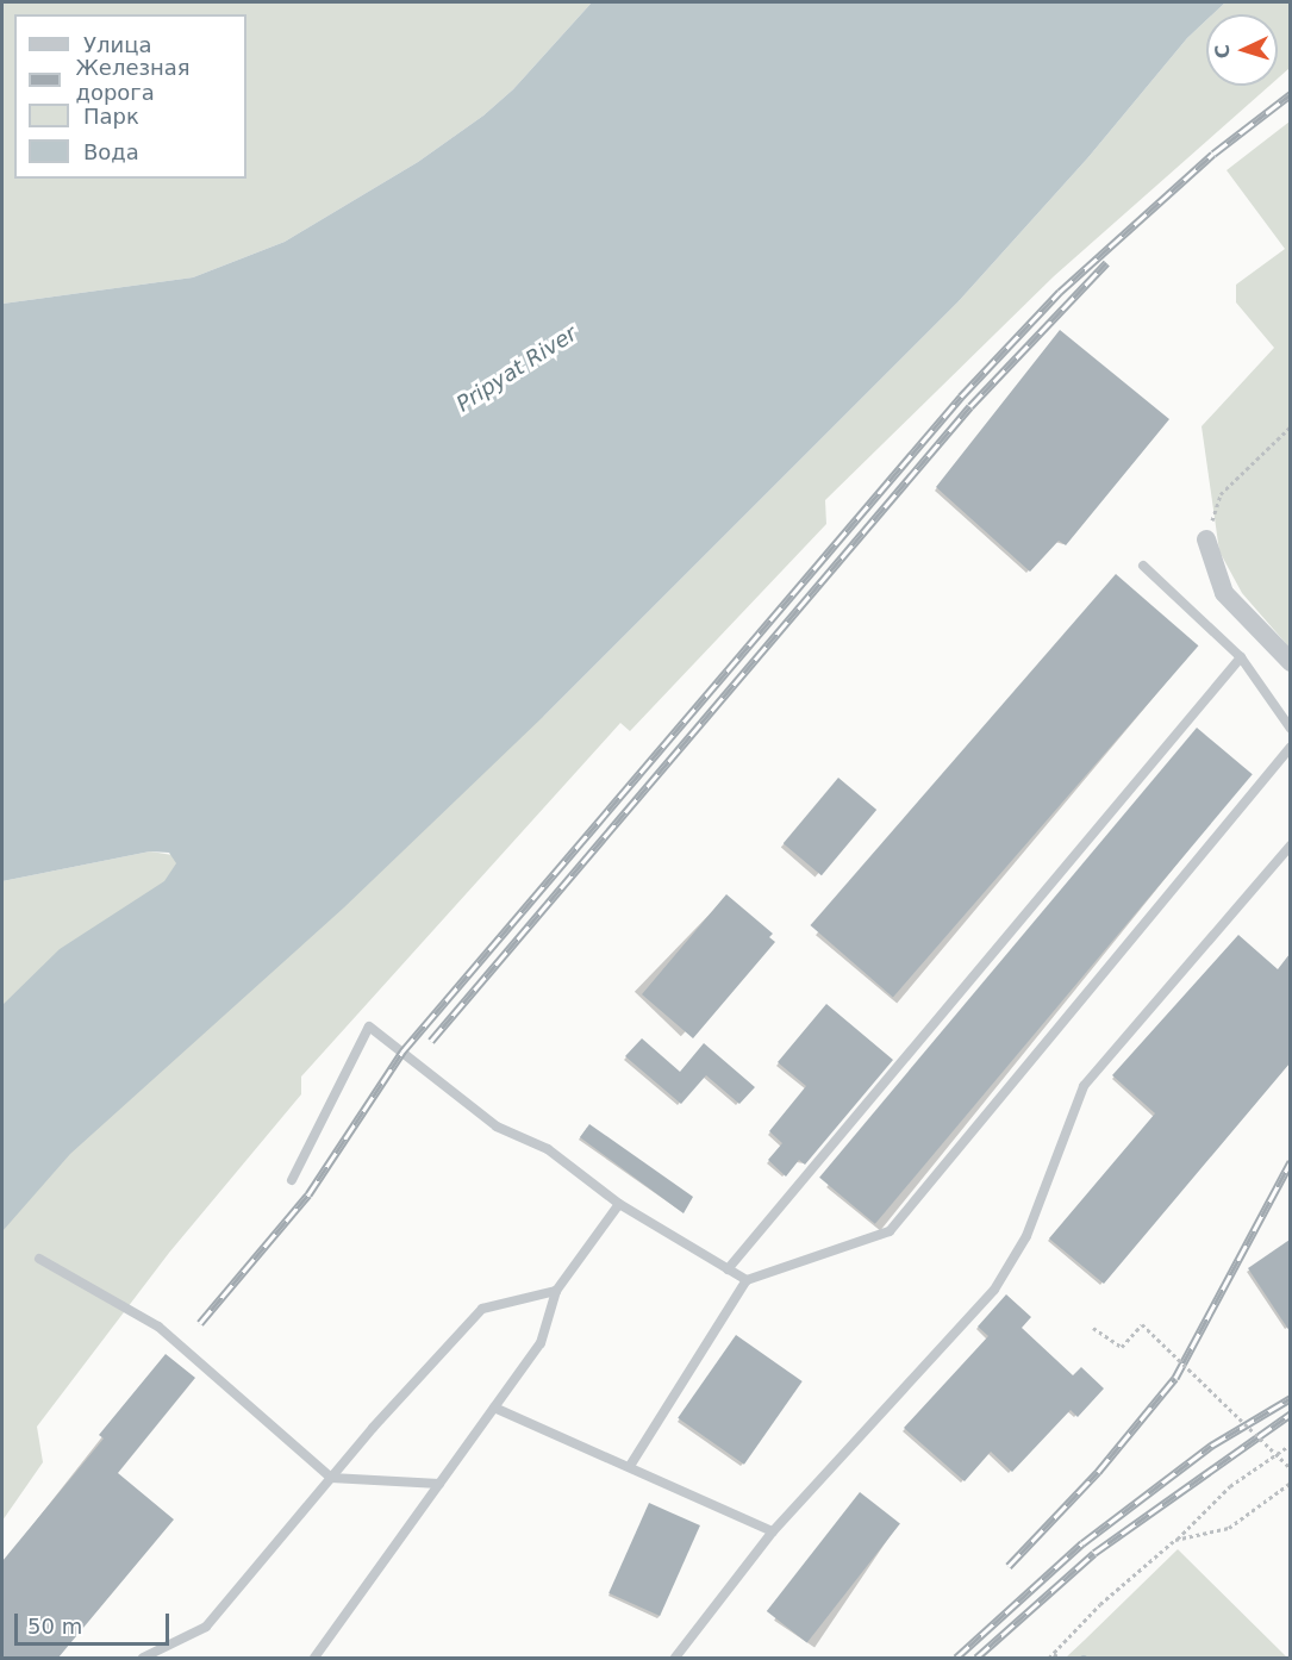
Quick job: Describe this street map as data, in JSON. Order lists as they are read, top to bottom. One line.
{"water":["Pripyat River"],"legend":["Улица","Железная дорога","Парк","Вода"],"scale_bar":"50 m","north":"left"}
